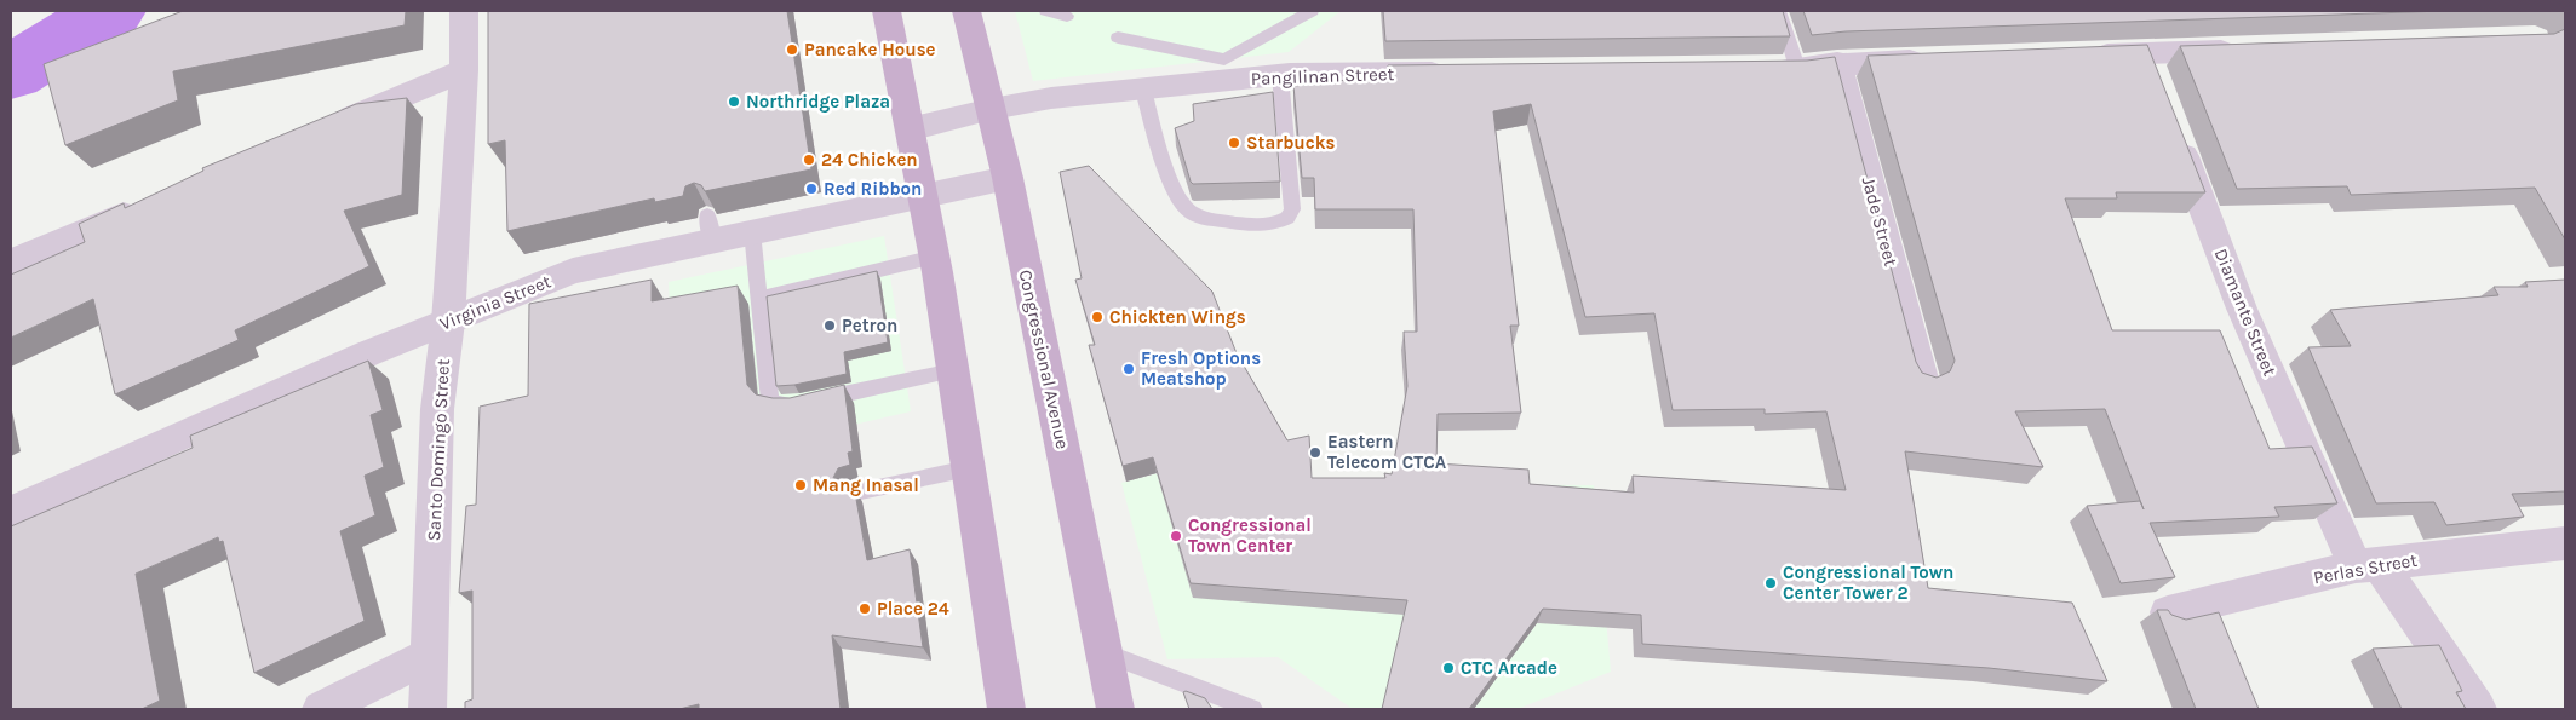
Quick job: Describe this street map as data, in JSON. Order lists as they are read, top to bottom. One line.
{"streets":{"main road":["Congressional Avenue"],"street":["Pangilinan Street","Jade Street","Virginia Street","Diamante Street","Santo Domingo Street","Perlas Street"]},"crossings":[["Pangilinan Street","Congressional Avenue"],["Virginia Street","Congressional Avenue"],["Virginia Street","Santo Domingo Street"],["Diamante Street","Perlas Street"]],"places":["Pancake House","Northridge Plaza","Starbucks","24 Chicken","Red Ribbon","Chickten Wings","Petron","Fresh Options Meatshop","Eastern Telecom CTCA","Mang Inasal","Congressional Town Center","Congressional Town Center Tower 2","Place 24","CTC Arcade"]}
